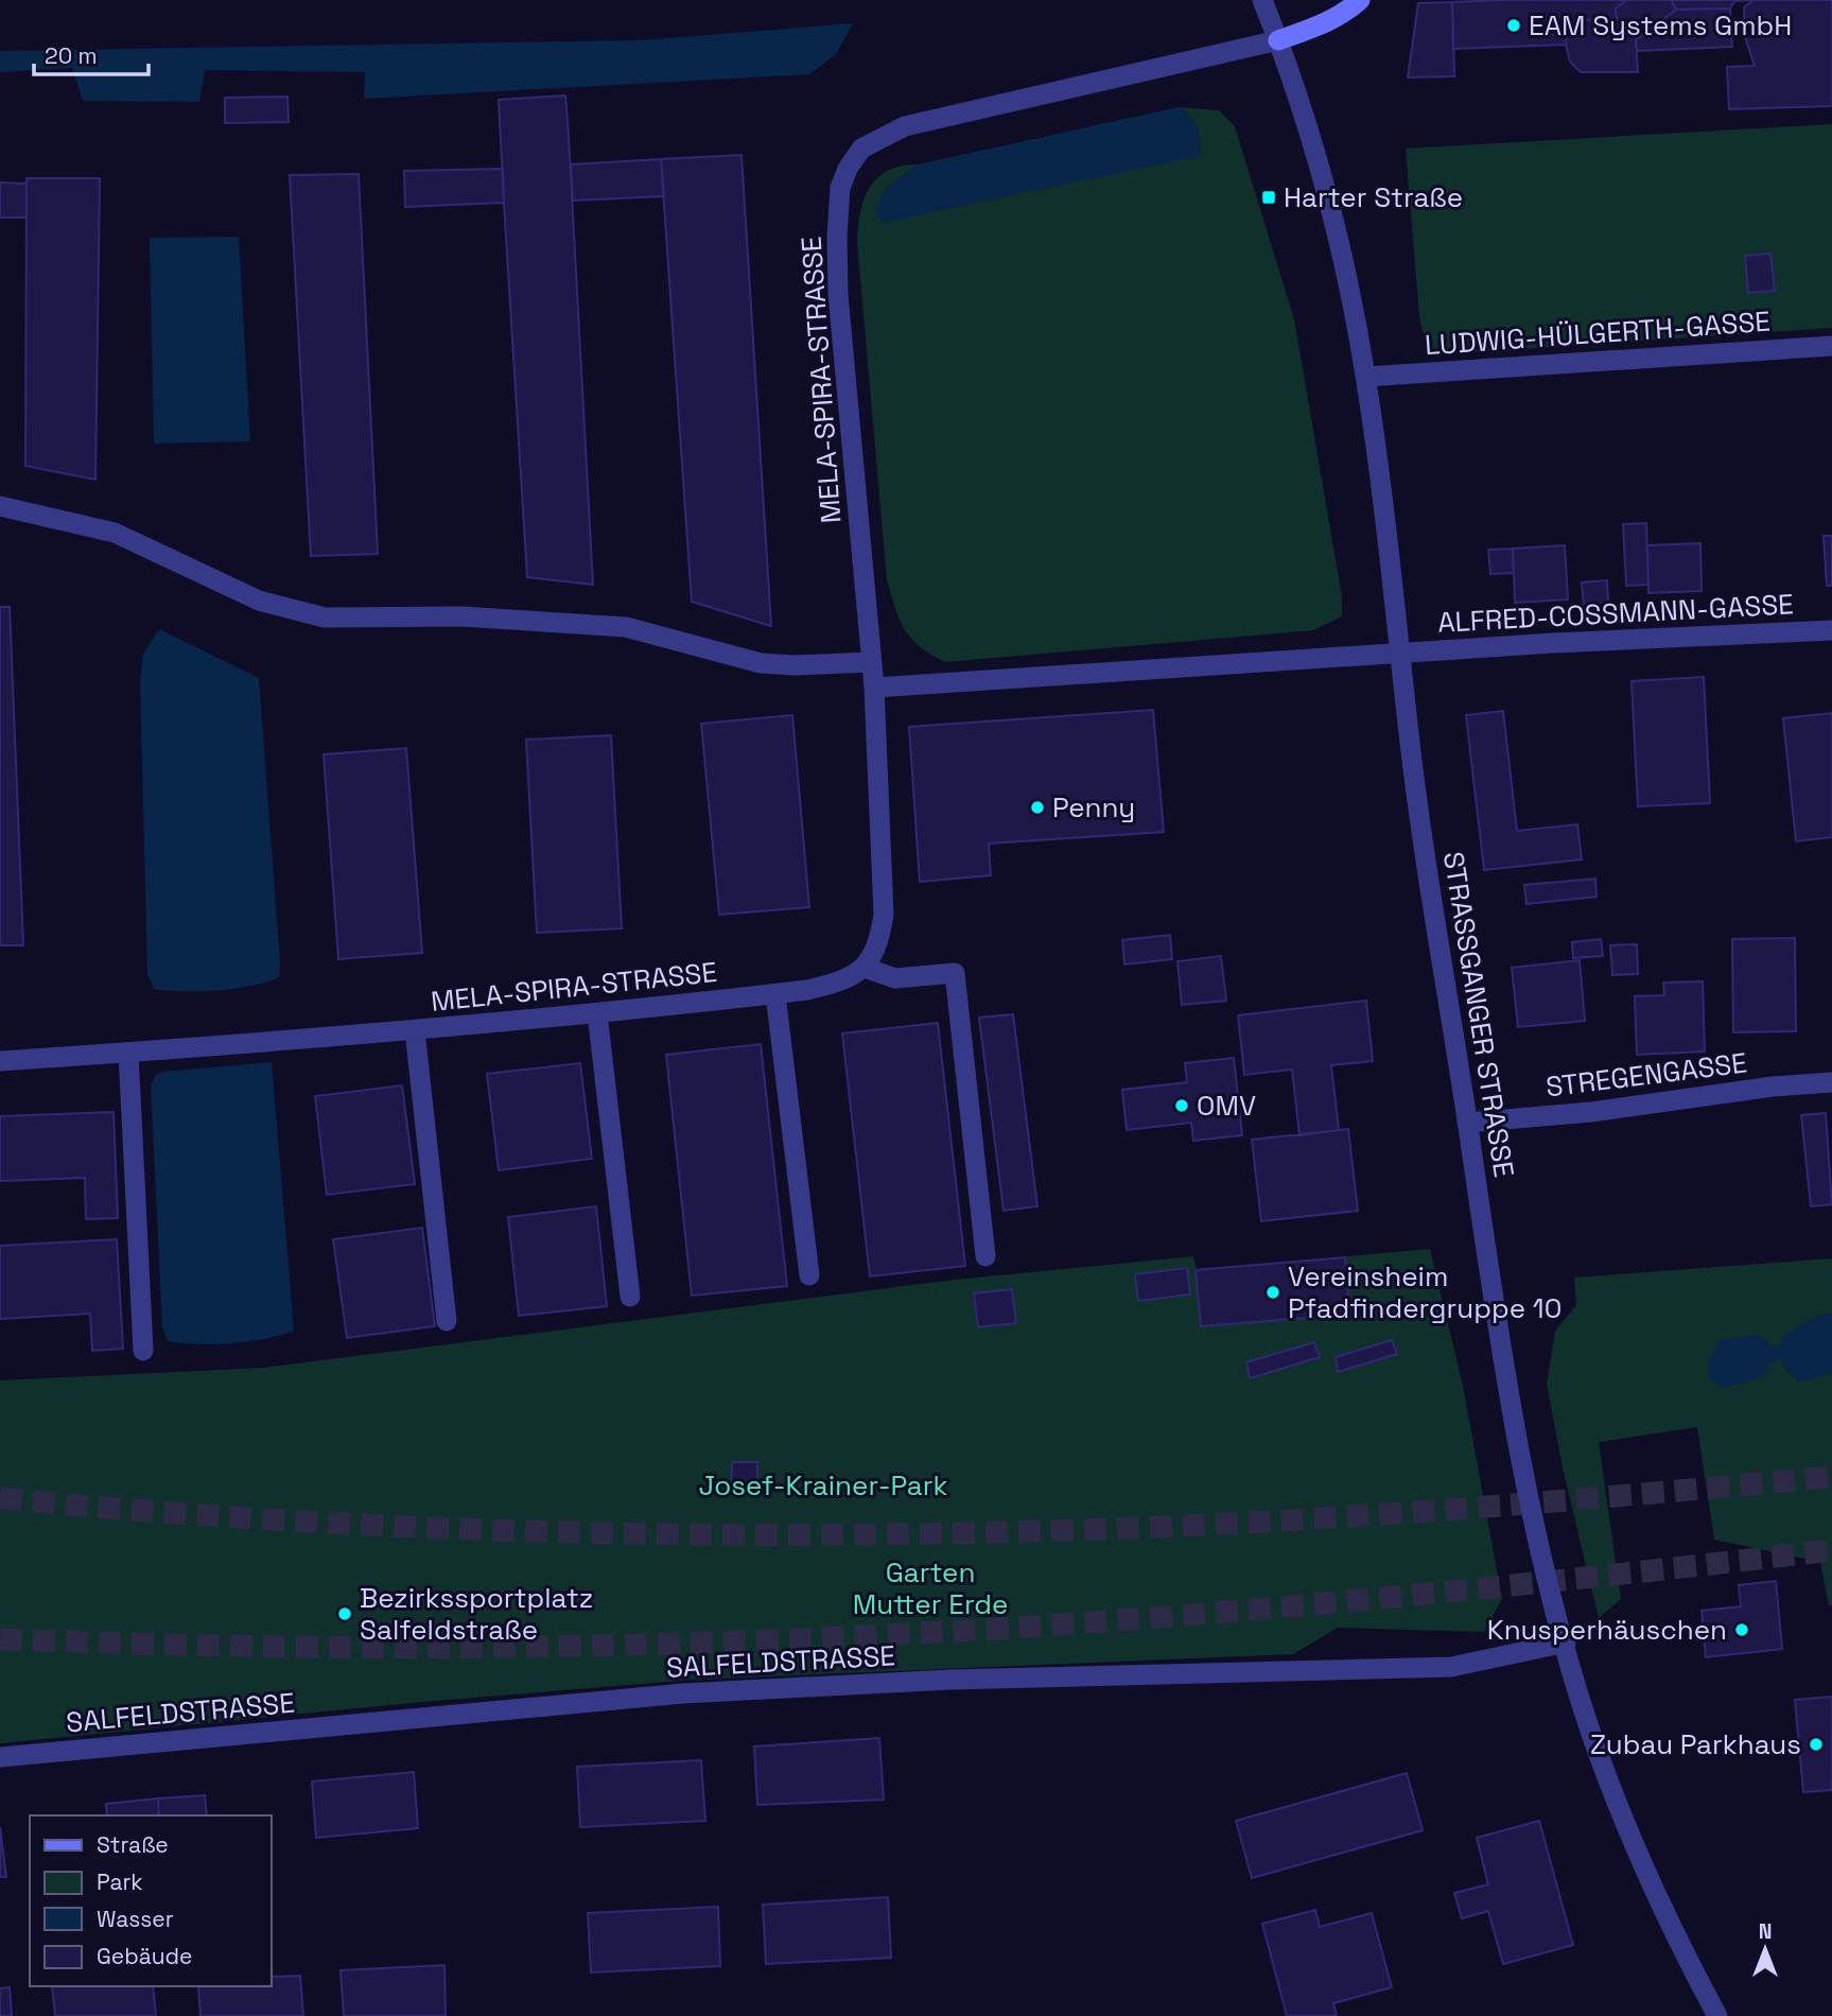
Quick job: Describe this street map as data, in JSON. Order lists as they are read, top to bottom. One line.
{"streets":{"street":["LUDWIG-HÜLGERTH-GASSE","MELA-SPIRA-STRASSE","ALFRED-COSSMANN-GASSE","STRASSGANGER STRASSE","STREGENGASSE","SALFELDSTRASSE"]},"crossings":[["LUDWIG-HÜLGERTH-GASSE","STRASSGANGER STRASSE"],["MELA-SPIRA-STRASSE","STRASSGANGER STRASSE"],["ALFRED-COSSMANN-GASSE","STRASSGANGER STRASSE"],["STRASSGANGER STRASSE","STREGENGASSE"],["STRASSGANGER STRASSE","SALFELDSTRASSE"]],"parks":["Josef-Krainer-Park","Garten Mutter Erde"],"places":{"other":["EAM Systems GmbH","Penny","OMV","Vereinsheim Pfadfindergruppe 10","Bezirkssportplatz Salfeldstraße","Knusperhäuschen","Zubau Parkhaus"],"transit":["Harter Straße"]},"legend":["Straße","Park","Wasser","Gebäude"],"scale_bar":"20 m","north":"top"}
